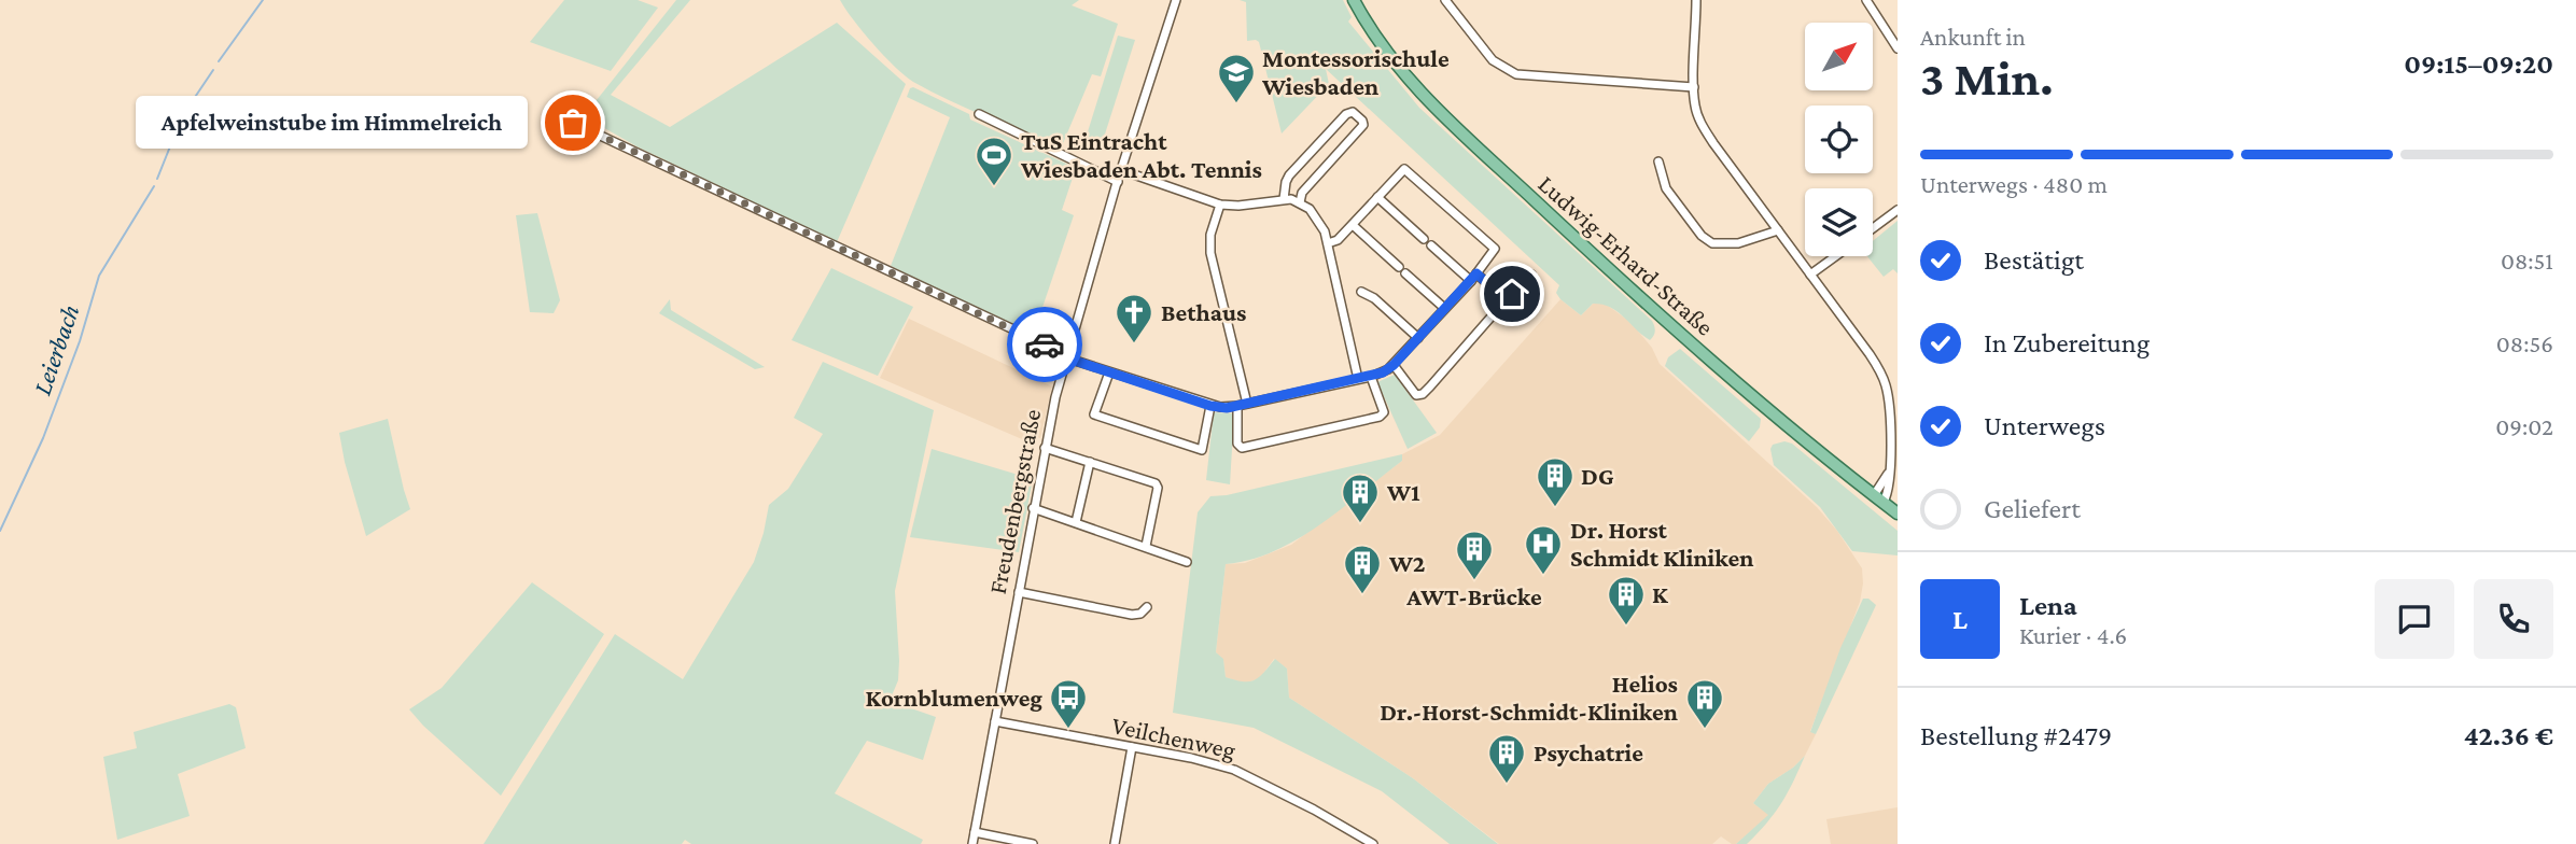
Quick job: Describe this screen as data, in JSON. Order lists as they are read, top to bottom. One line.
{"streets":{"main road":["Ludwig-Erhard-Straße"],"street":["Freudenbergstraße","Veilchenweg"]},"crossings":[["Freudenbergstraße","Veilchenweg"]],"water":["Leierbach"],"places":{"school or university":["Montessorischule Wiesbaden"],"other":["Apfelweinstube im Himmelreich"],"sports":["TuS Eintracht Wiesbaden Abt. Tennis"],"church":["Bethaus"],"building":["DG","W1","AWT-Brücke","W2","K","Helios Dr.-Horst-Schmidt-Kliniken","Psychatrie"],"hospital":["Dr. Horst Schmidt Kliniken"],"bus stop":["Kornblumenweg"]},"north":"top right","page":{"heading":["3 Min.","Ankunft in","09:15–09:20"],"panel":["Lena","Kurier · 4.6","Bestellung #2479","42.36 €"],"bubble":"Apfelweinstube im Himmelreich","bar":"Unterwegs · 480 m","list":[["Bestätigt","08:51"],["In Zubereitung","08:56"],["Unterwegs","09:02"],"Geliefert"],"round":"L"}}
